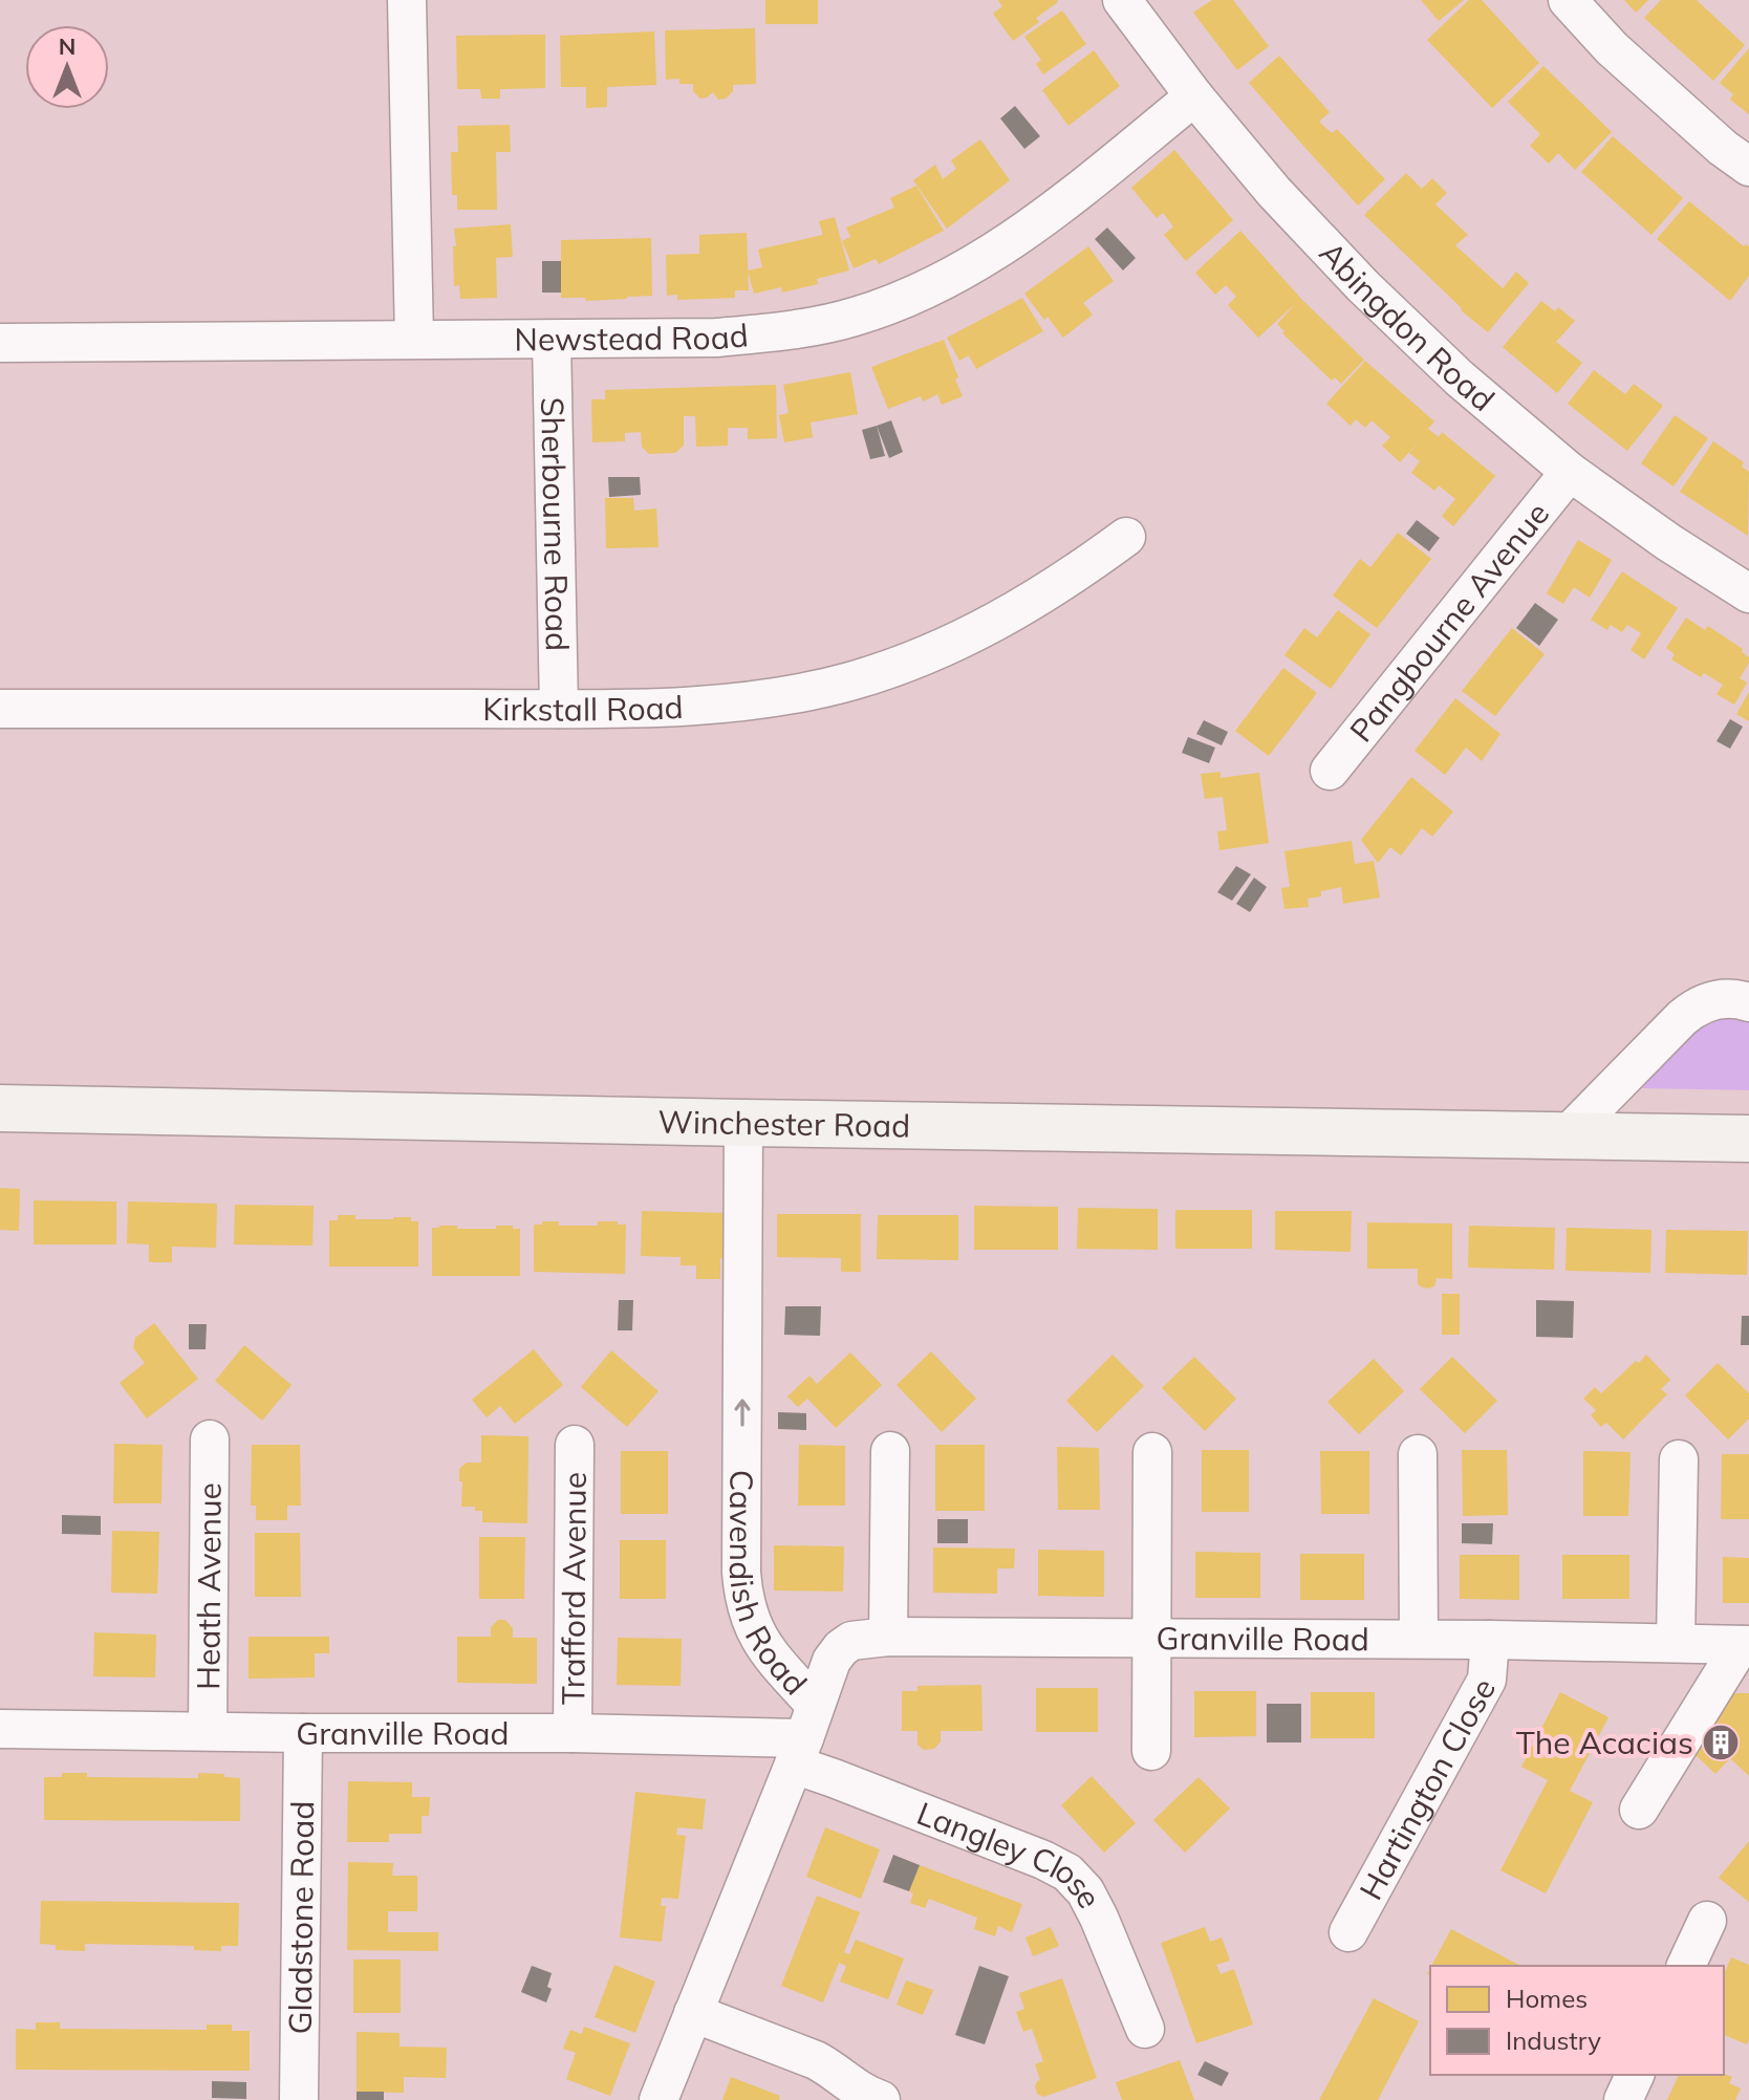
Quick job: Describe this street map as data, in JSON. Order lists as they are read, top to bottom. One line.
{"streets":{"street":["Abingdon Road","Newstead Road","Sherbourne Road","Pangbourne Avenue","Kirkstall Road","Winchester Road","Cavendish Road","Heath Avenue","Trafford Avenue","Granville Road","Hartington Close","Langley Close","Gladstone Road"]},"crossings":[["Abingdon Road","Newstead Road"],["Abingdon Road","Pangbourne Avenue"],["Newstead Road","Sherbourne Road"],["Sherbourne Road","Kirkstall Road"],["Winchester Road","Cavendish Road"],["Cavendish Road","Granville Road"],["Cavendish Road","Langley Close"],["Heath Avenue","Granville Road"],["Trafford Avenue","Granville Road"],["Granville Road","Hartington Close"],["Granville Road","Langley Close"],["Granville Road","Gladstone Road"]],"one_way":["Cavendish Road"],"places":{"building":["The Acacias"]},"legend":["Homes","Industry"],"north":"top"}
